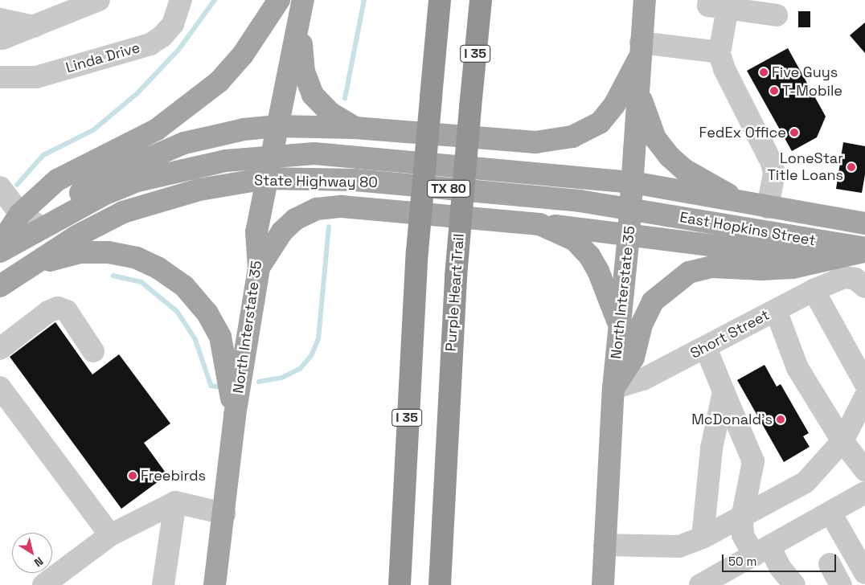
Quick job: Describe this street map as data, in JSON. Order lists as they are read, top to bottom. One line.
{"streets":{"highway":["I 35","Purple Heart Trail"],"main road":["State Highway 80","TX 80","East Hopkins Street","North Interstate 35"],"street":["Linda Drive","Short Street"]},"crossings":[["State Highway 80","East Hopkins Street"],["State Highway 80","North Interstate 35"],["East Hopkins Street","North Interstate 35"],["North Interstate 35","Short Street"]],"places":["Five Guys","T-Mobile","FedEx Office","LoneStar Title Loans","McDonald's","Freebirds"],"scale_bar":"50 m","north":"bottom right"}
